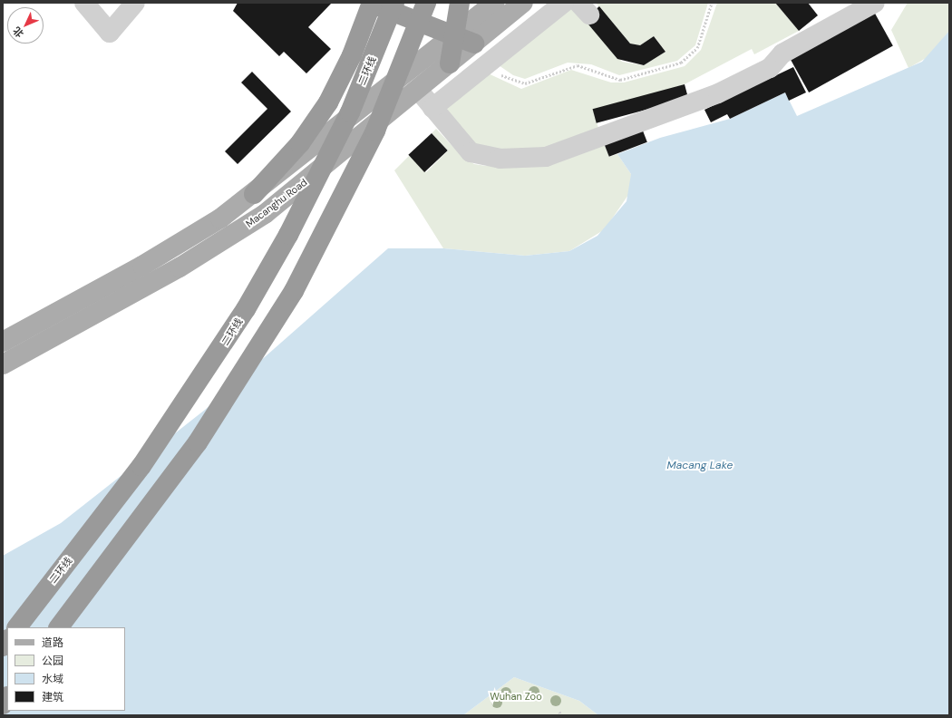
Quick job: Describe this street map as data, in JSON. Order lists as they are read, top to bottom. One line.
{"streets":{"highway":["二环线"],"main road":["Macanghu Road"]},"water":["Macang Lake"],"parks":["Wuhan Zoo"],"legend":["道路","公园","水域","建筑"],"north":"bottom left"}
